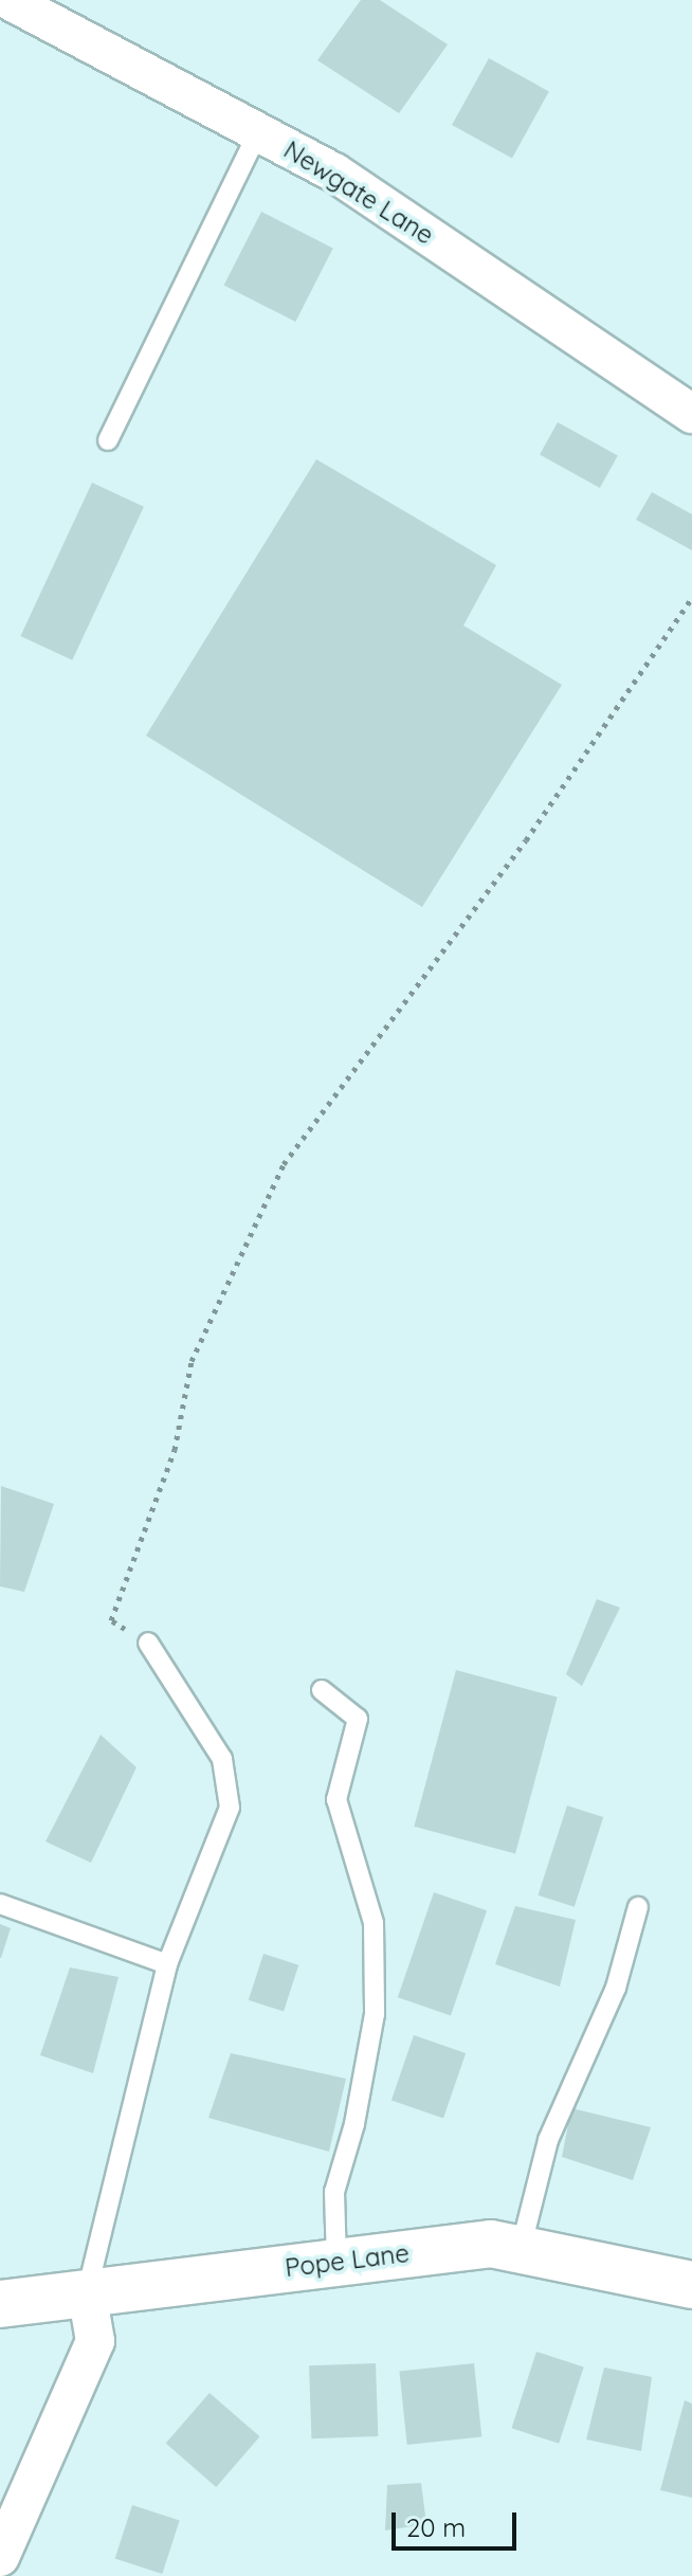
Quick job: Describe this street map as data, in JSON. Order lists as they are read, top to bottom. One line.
{"streets":{"street":["Newgate Lane","Pope Lane"]},"scale_bar":"20 m"}
